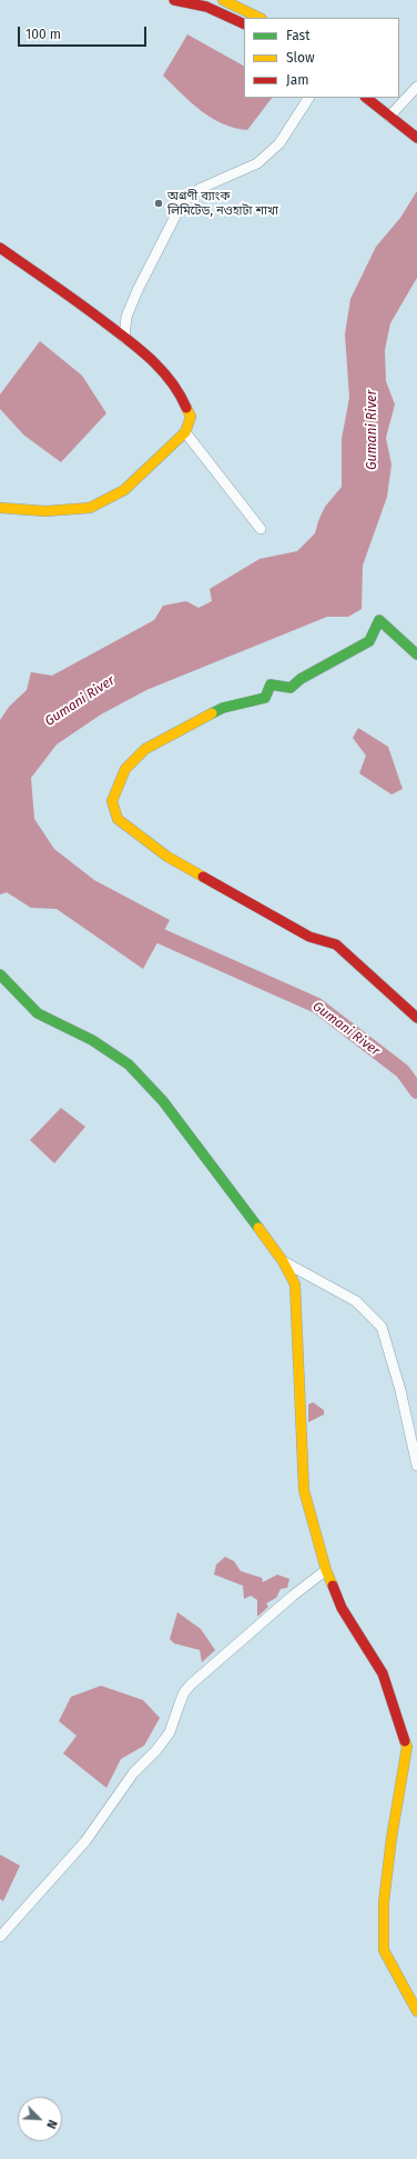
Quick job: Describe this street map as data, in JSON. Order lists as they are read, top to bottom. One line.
{"water":["Gumani River"],"places":["অগ্রণী ব্যাংক লিমিটেড, নওহাটা শাখা"],"legend":["Fast","Slow","Jam"],"scale_bar":"100 m","north":"bottom right"}
